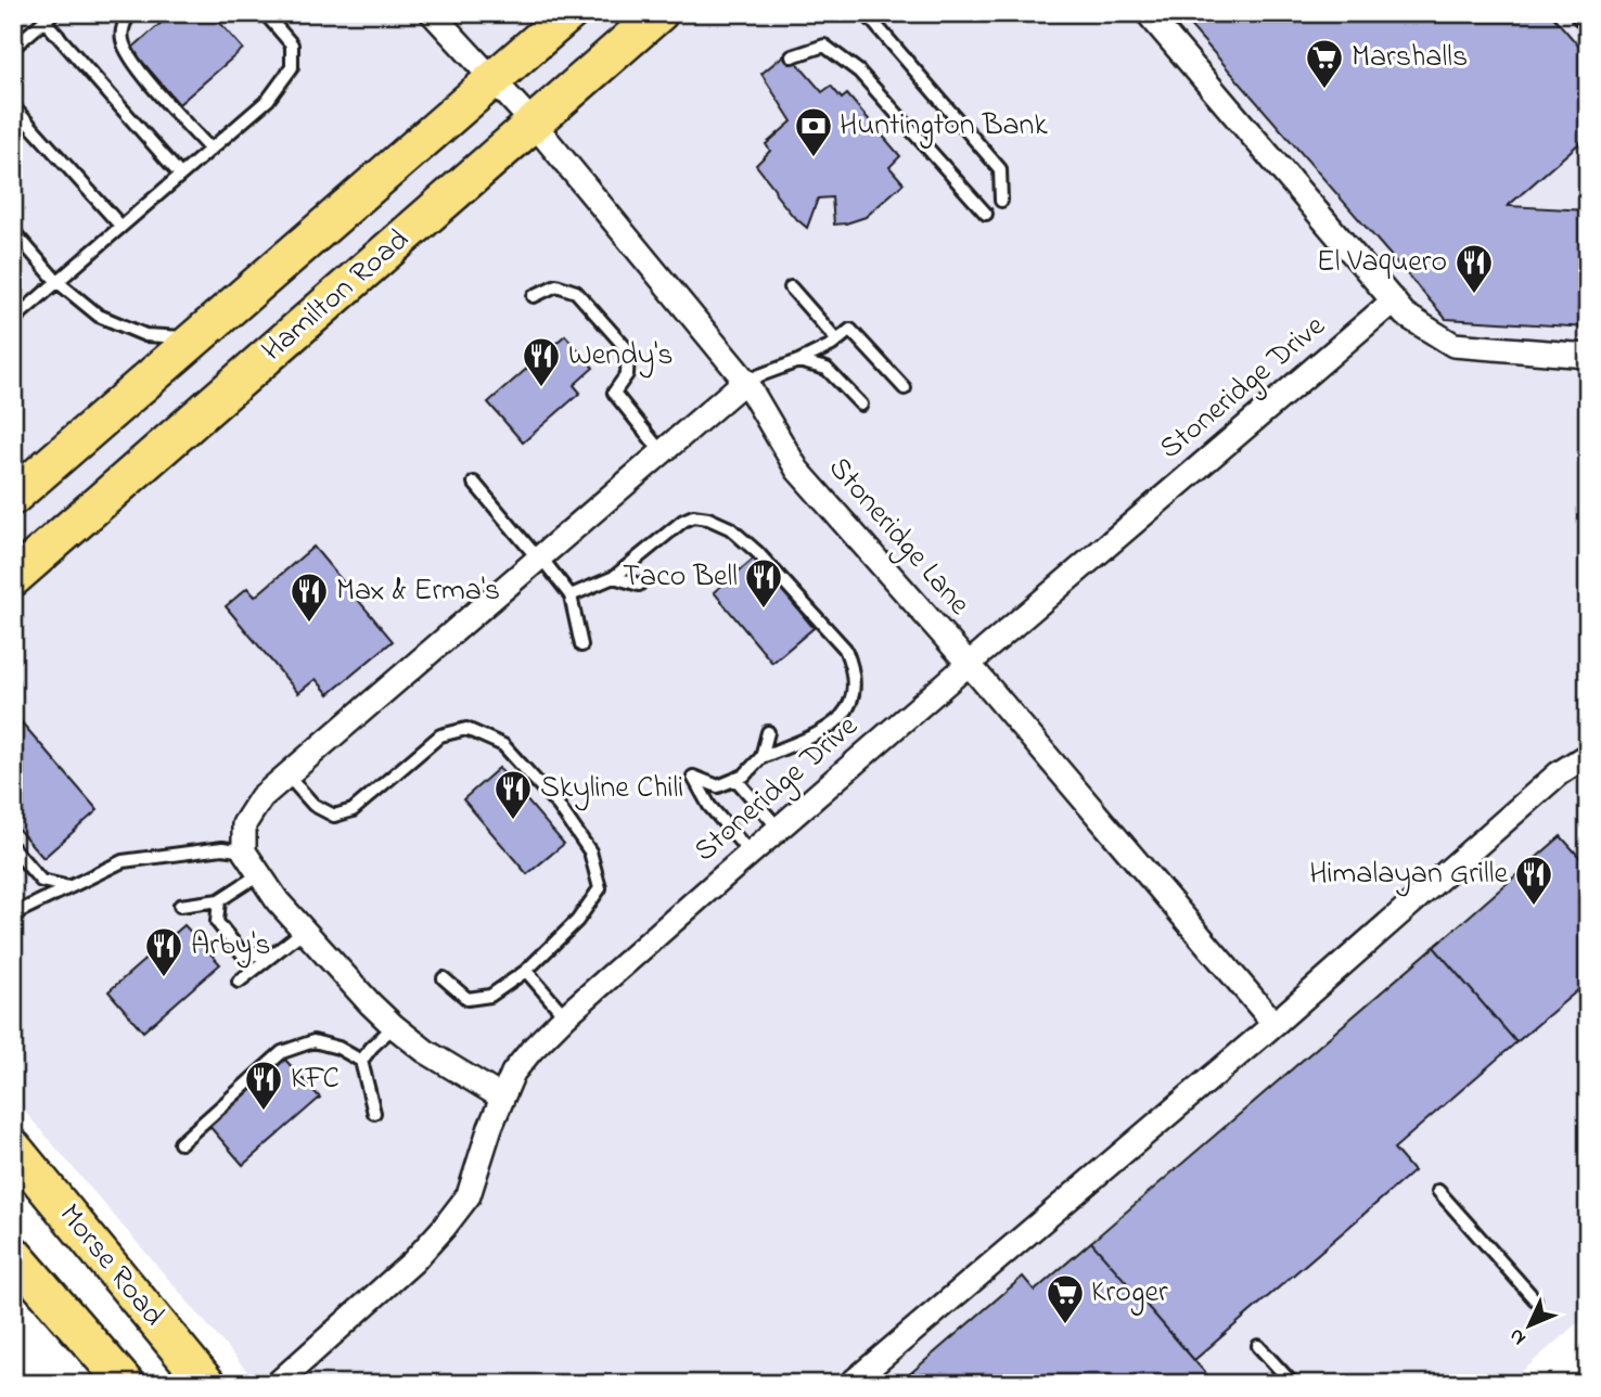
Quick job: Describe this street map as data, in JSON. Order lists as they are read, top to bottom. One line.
{"streets":{"main road":["Hamilton Road","Morse Road"],"street":["Stoneridge Drive","Stoneridge Lane"]},"crossings":[["Hamilton Road","Stoneridge Lane"],["Stoneridge Drive","Stoneridge Lane"]],"places":{"supermarket":["Marshalls","Kroger"],"bank":["Huntington Bank"],"restaurant":["El Vaquero","Wendy's","Taco Bell","Max & Erma's","Skyline Chili","Himalayan Grille","Arby's","KFC"]},"north":"bottom left"}
